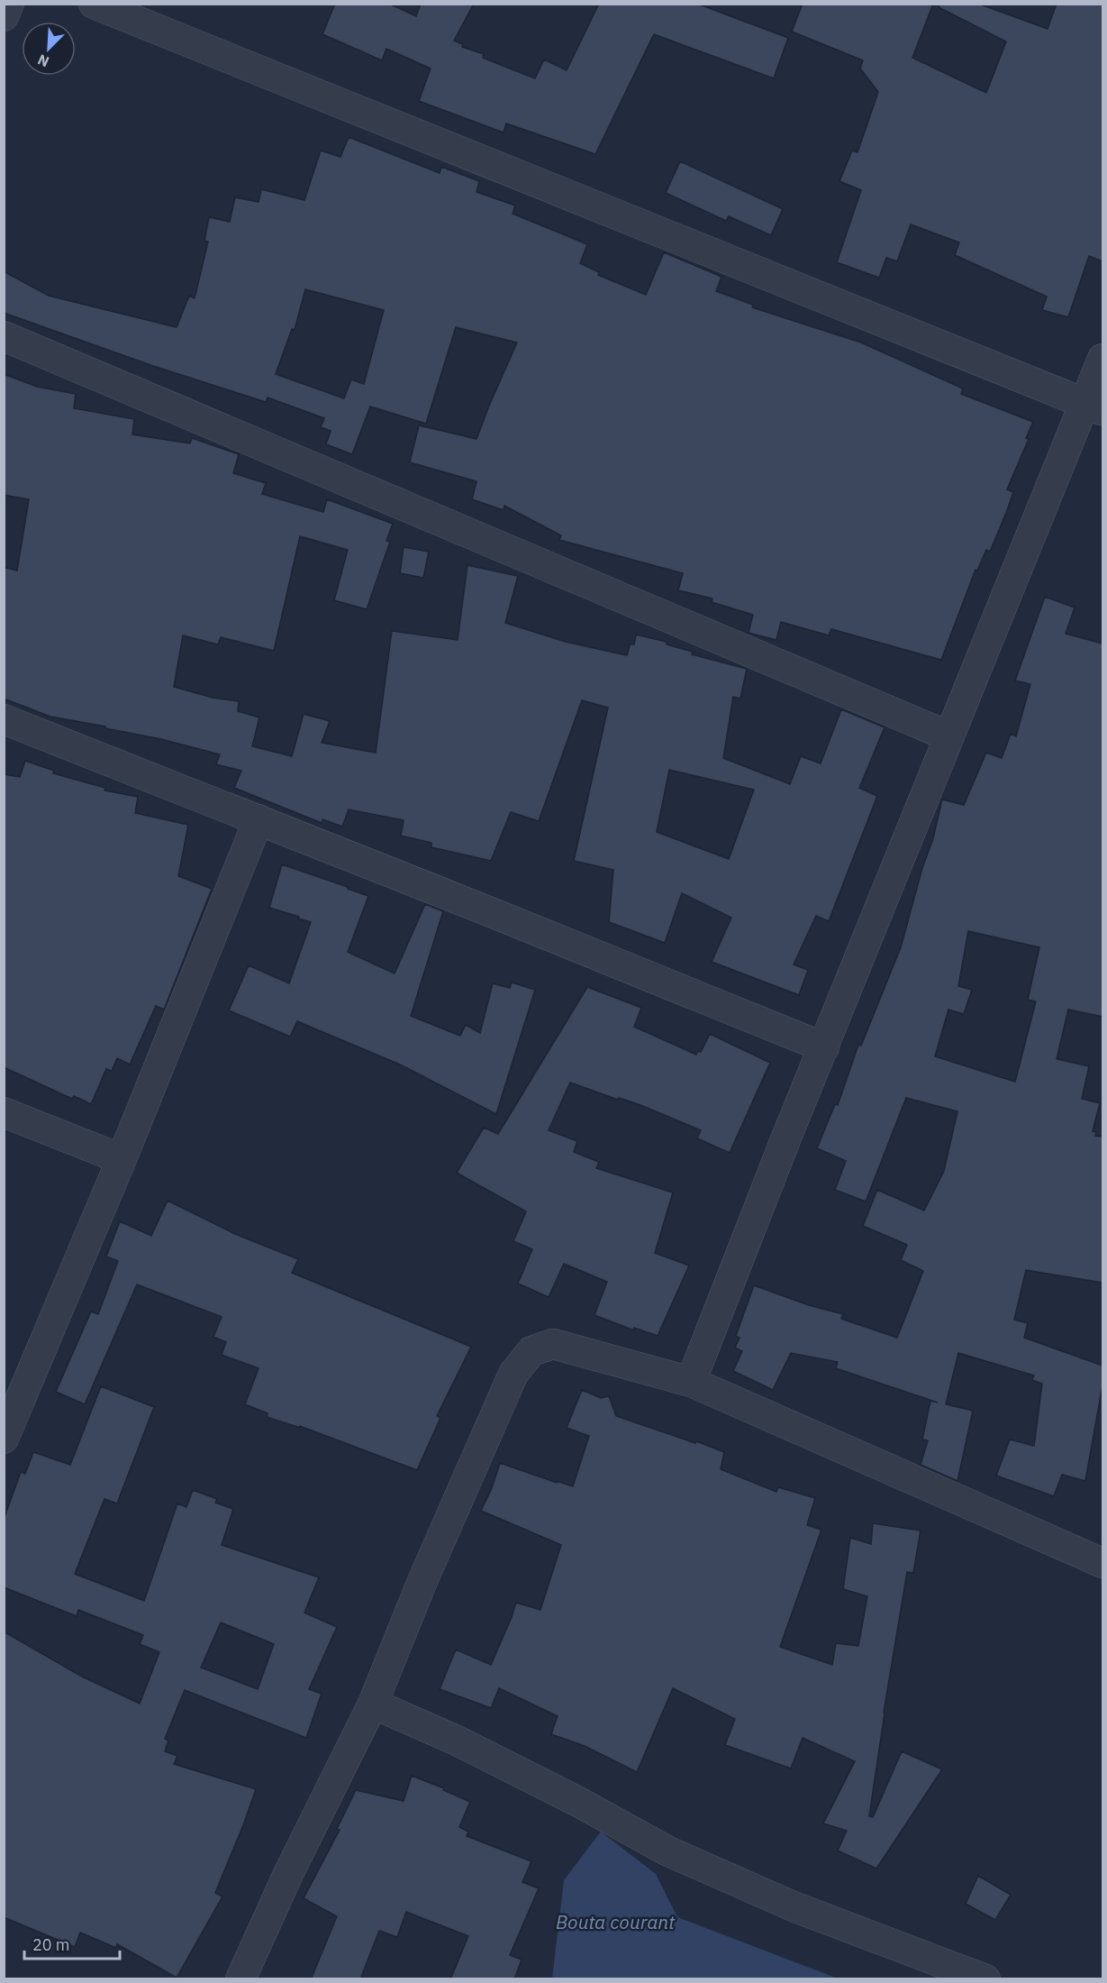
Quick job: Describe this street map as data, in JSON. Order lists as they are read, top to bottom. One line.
{"water":["Bouta courant"],"scale_bar":"20 m","north":"bottom left"}
